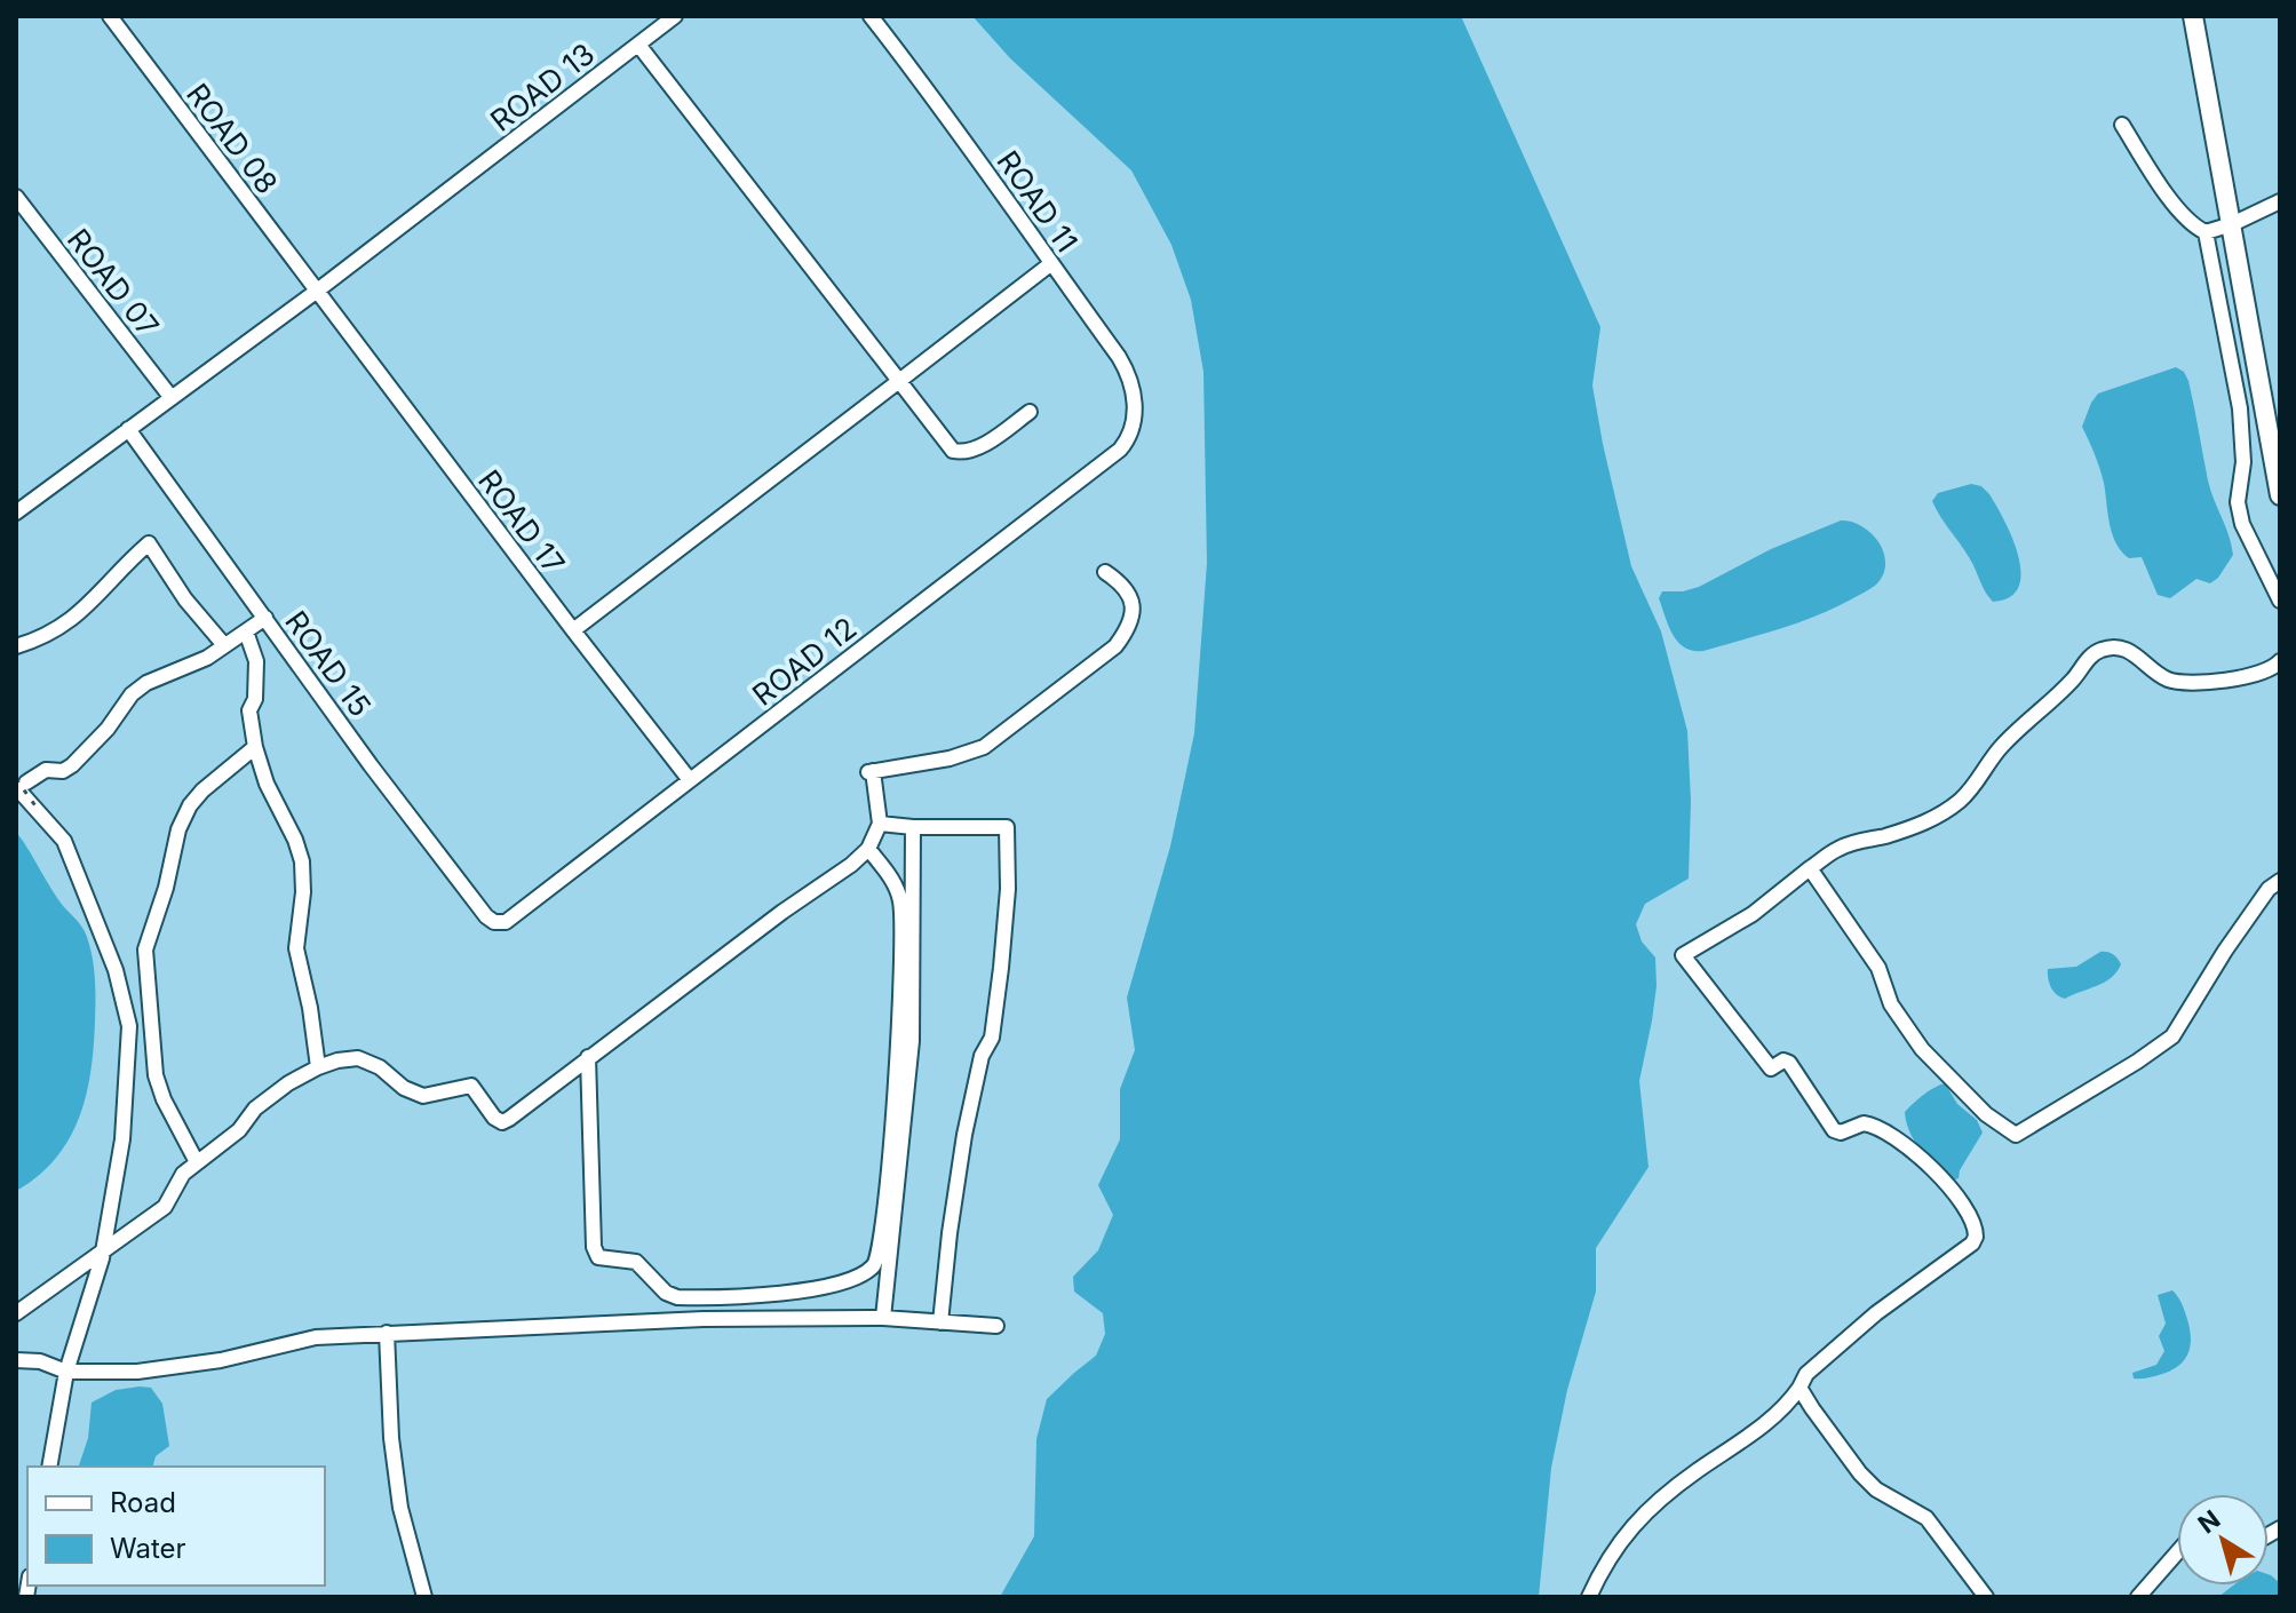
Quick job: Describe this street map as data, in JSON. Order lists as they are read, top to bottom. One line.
{"streets":{"street":["ROAD 13","ROAD 08","ROAD 11","ROAD 07","ROAD 17","ROAD 12","ROAD 15"]},"crossings":[["ROAD 13","ROAD 08"],["ROAD 13","ROAD 07"],["ROAD 13","ROAD 17"],["ROAD 13","ROAD 15"],["ROAD 08","ROAD 17"],["ROAD 11","ROAD 12"],["ROAD 17","ROAD 12"],["ROAD 12","ROAD 15"]],"legend":["Road","Water"],"north":"top left"}
